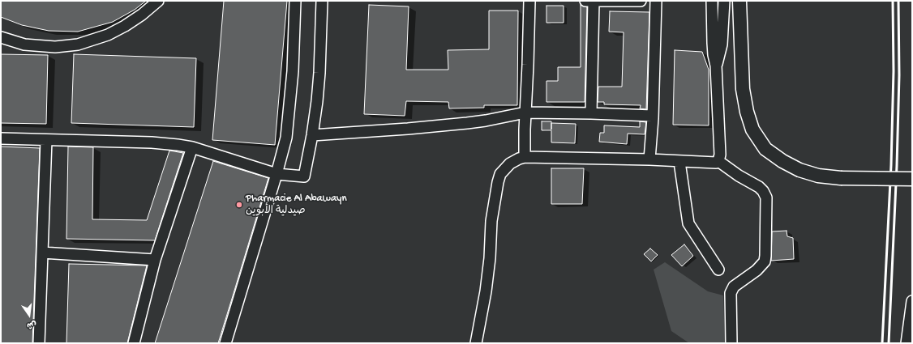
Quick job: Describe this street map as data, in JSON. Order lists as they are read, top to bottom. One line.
{"places":["Pharmacie Al Abawayn صيدلية الأبوين"],"north":"bottom"}
